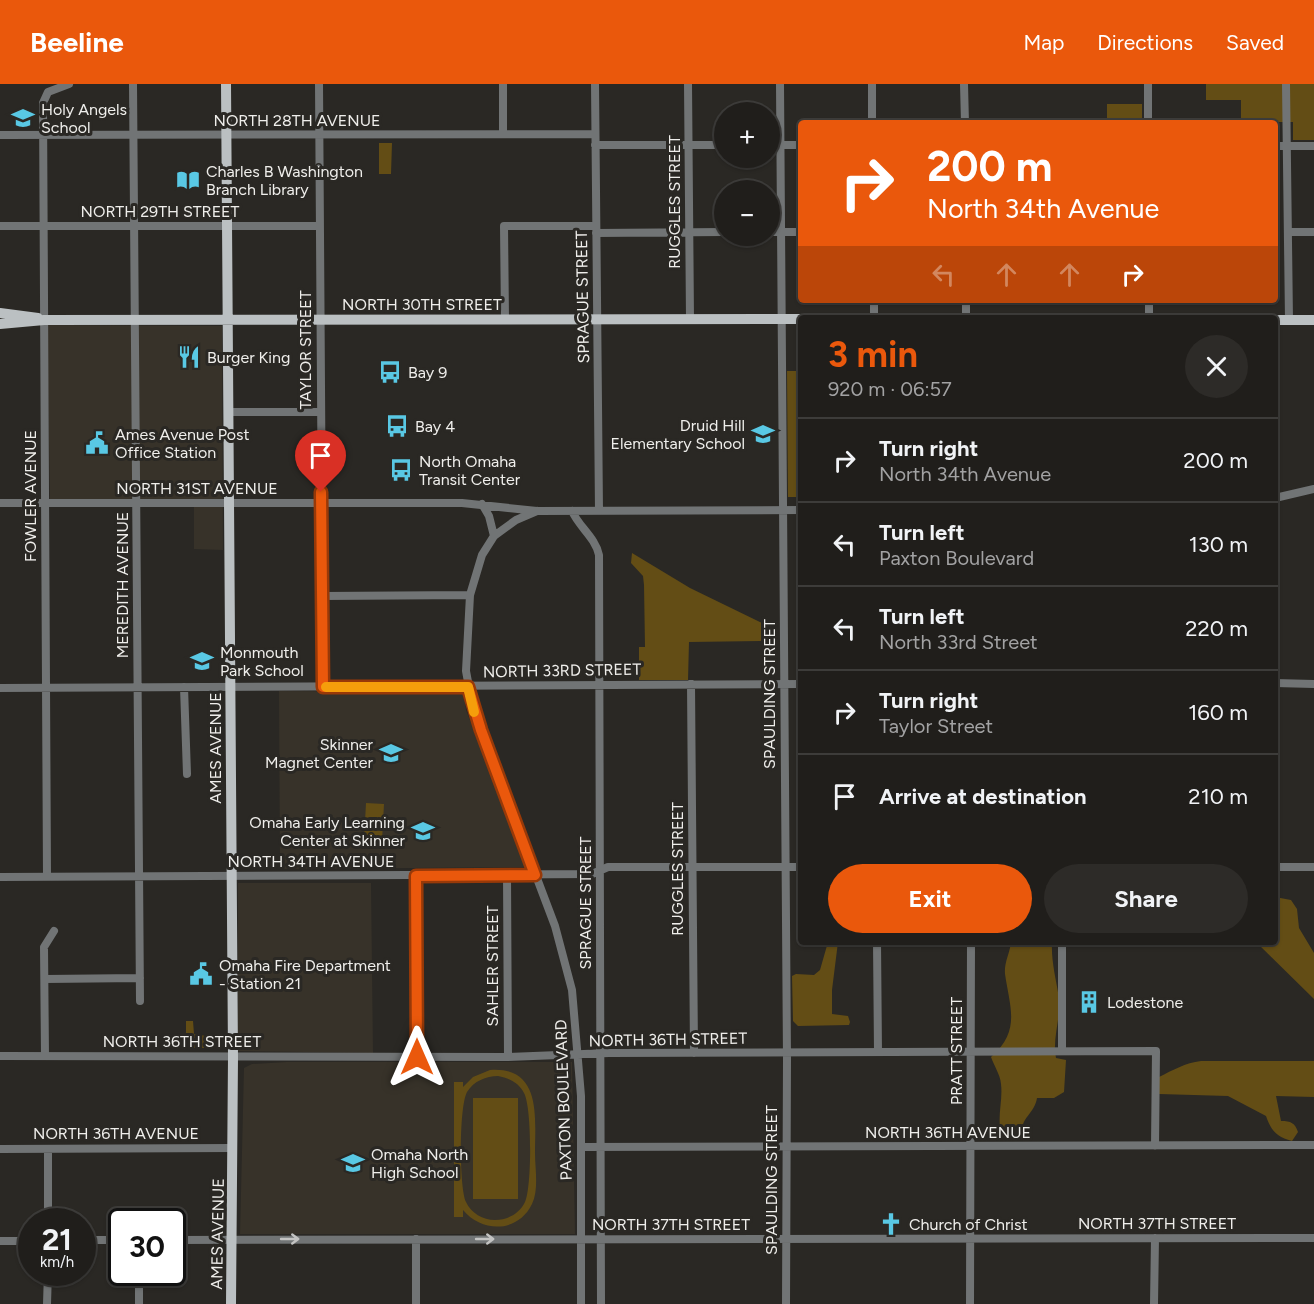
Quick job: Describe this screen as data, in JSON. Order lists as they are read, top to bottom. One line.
{"streets":{"main road":["NORTH 30TH STREET","AMES AVENUE"],"street":["NORTH 28TH AVENUE","RUGGLES STREET","NORTH 29TH STREET","SPRAGUE STREET","TAYLOR STREET","NORTH 31ST AVENUE","FOWLER AVENUE","MEREDITH AVENUE","NORTH 33RD STREET","SPAULDING STREET","NORTH 34TH AVENUE","SAHLER STREET","NORTH 36TH STREET","PRATT STREET","PAXTON BOULEVARD","NORTH 36TH AVENUE","NORTH 37TH STREET"]},"crossings":[["NORTH 28TH AVENUE","SPRAGUE STREET"],["NORTH 28TH AVENUE","TAYLOR STREET"],["NORTH 28TH AVENUE","FOWLER AVENUE"],["NORTH 28TH AVENUE","MEREDITH AVENUE"],["NORTH 28TH AVENUE","AMES AVENUE"],["RUGGLES STREET","NORTH 30TH STREET"],["RUGGLES STREET","NORTH 33RD STREET"],["RUGGLES STREET","NORTH 34TH AVENUE"],["RUGGLES STREET","NORTH 36TH STREET"],["NORTH 29TH STREET","TAYLOR STREET"],["NORTH 29TH STREET","FOWLER AVENUE"],["NORTH 29TH STREET","MEREDITH AVENUE"],["NORTH 29TH STREET","AMES AVENUE"],["SPRAGUE STREET","NORTH 30TH STREET"],["SPRAGUE STREET","NORTH 31ST AVENUE"],["SPRAGUE STREET","NORTH 33RD STREET"],["SPRAGUE STREET","NORTH 34TH AVENUE"],["SPRAGUE STREET","NORTH 36TH STREET"],["SPRAGUE STREET","NORTH 36TH AVENUE"],["SPRAGUE STREET","NORTH 37TH STREET"],["NORTH 30TH STREET","TAYLOR STREET"],["NORTH 30TH STREET","FOWLER AVENUE"],["NORTH 30TH STREET","MEREDITH AVENUE"],["NORTH 30TH STREET","SPAULDING STREET"],["NORTH 30TH STREET","AMES AVENUE"],["TAYLOR STREET","NORTH 31ST AVENUE"],["TAYLOR STREET","NORTH 33RD STREET"],["NORTH 31ST AVENUE","FOWLER AVENUE"],["NORTH 31ST AVENUE","MEREDITH AVENUE"],["NORTH 31ST AVENUE","SPAULDING STREET"],["NORTH 31ST AVENUE","AMES AVENUE"],["NORTH 31ST AVENUE","PAXTON BOULEVARD"],["FOWLER AVENUE","NORTH 33RD STREET"],["FOWLER AVENUE","NORTH 34TH AVENUE"],["MEREDITH AVENUE","NORTH 33RD STREET"],["MEREDITH AVENUE","NORTH 34TH AVENUE"],["NORTH 33RD STREET","SPAULDING STREET"],["NORTH 33RD STREET","AMES AVENUE"],["NORTH 33RD STREET","PAXTON BOULEVARD"],["SPAULDING STREET","NORTH 34TH AVENUE"],["SPAULDING STREET","NORTH 36TH STREET"],["SPAULDING STREET","NORTH 36TH AVENUE"],["SPAULDING STREET","NORTH 37TH STREET"],["AMES AVENUE","NORTH 34TH AVENUE"],["AMES AVENUE","NORTH 36TH STREET"],["AMES AVENUE","NORTH 36TH AVENUE"],["AMES AVENUE","NORTH 37TH STREET"],["NORTH 34TH AVENUE","SAHLER STREET"],["NORTH 34TH AVENUE","PAXTON BOULEVARD"],["SAHLER STREET","NORTH 36TH STREET"],["NORTH 36TH STREET","PRATT STREET"],["NORTH 36TH STREET","PAXTON BOULEVARD"],["NORTH 36TH STREET","NORTH 36TH AVENUE"],["PRATT STREET","NORTH 36TH AVENUE"],["PRATT STREET","NORTH 37TH STREET"],["PAXTON BOULEVARD","NORTH 36TH AVENUE"],["PAXTON BOULEVARD","NORTH 37TH STREET"]],"places":{"school or university":["Holy Angels School","Druid Hill Elementary School","Monmouth Park School","Skinner Magnet Center","Omaha Early Learning Center at Skinner","Omaha North High School"],"library":["Charles B Washington Branch Library"],"restaurant":["Burger King"],"bus stop":["Bay 9","Bay 4","North Omaha Transit Center"],"public building":["Ames Avenue Post Office Station","Omaha Fire Department - Station 21"],"building":["Lodestone"],"church":["Church of Christ"]},"page":{"header":"Beeline","nav":["Map","Directions","Saved"],"map_buttons":["+","−"],"turn":["200 m","North 34th Avenue"],"heading":["3 min","920 m · 06:57"],"list":[{"name":"Turn right","note":"North 34th Avenue","value":"200 m"},{"name":"Turn left","note":"Paxton Boulevard","value":"130 m"},{"name":"Turn left","note":"North 33rd Street","value":"220 m"},{"name":"Turn right","note":"Taylor Street","value":"160 m"},{"name":"Arrive at destination","value":"210 m"}],"buttons":["Exit","Share"],"speed":"21 km/h","limit":"30"}}
